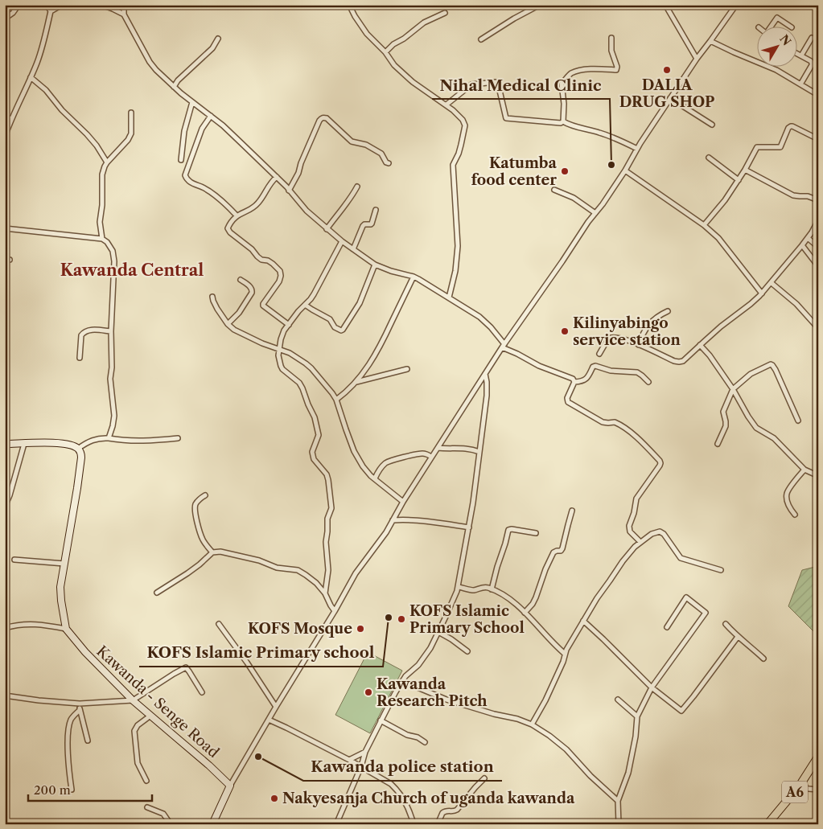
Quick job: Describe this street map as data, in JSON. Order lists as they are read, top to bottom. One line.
{"streets":{"main road":["A6"],"street":["Kawanda - Senge Road"]},"districts":["Kawanda Central"],"places":["DALIA DRUG SHOP","Nihal Medical Clinic","Katumba food center","Kilinyabingo service station","KOFS Islamic Primary school","KOFS Islamic Primary School","KOFS Mosque","Kawanda Research Pitch","Kawanda police station","Nakyesanja Church of uganda kawanda"],"scale_bar":"200 m","north":"top right"}
